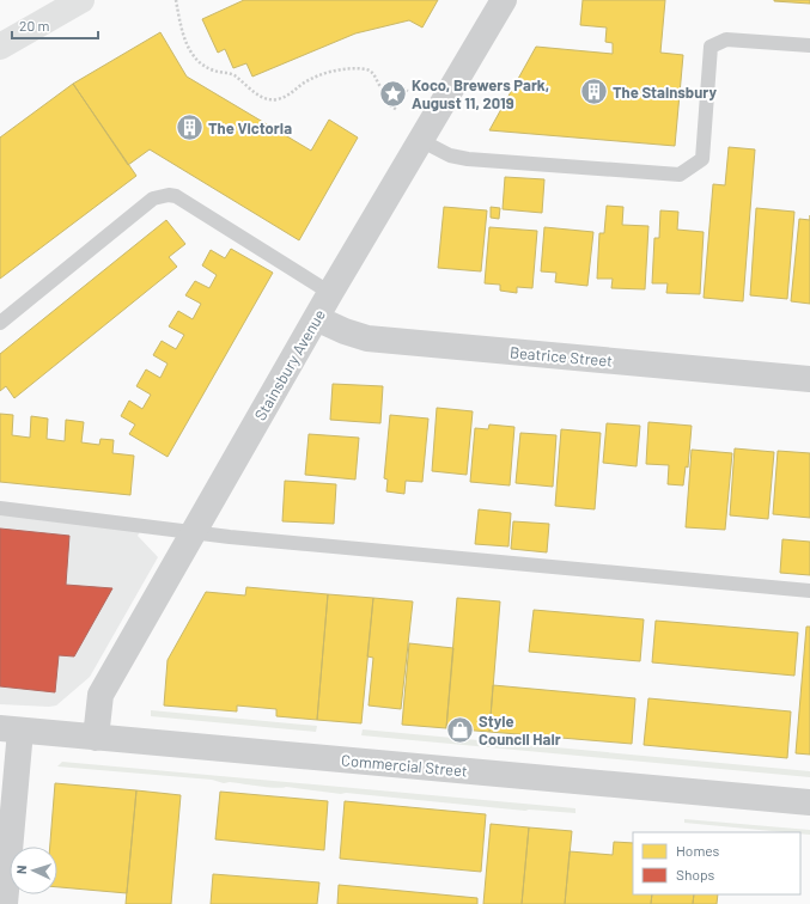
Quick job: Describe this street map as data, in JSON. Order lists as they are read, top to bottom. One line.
{"streets":{"street":["Beatrice Street","Stainsbury Avenue","Commercial Street"]},"crossings":[["Beatrice Street","Stainsbury Avenue"],["Stainsbury Avenue","Commercial Street"]],"places":{"building":["The Stainsbury","The Victoria"],"place":["Koco, Brewers Park, August 11, 2019"],"shop":["Style Council Hair"]},"legend":["Homes","Shops"],"scale_bar":"20 m","north":"left"}
